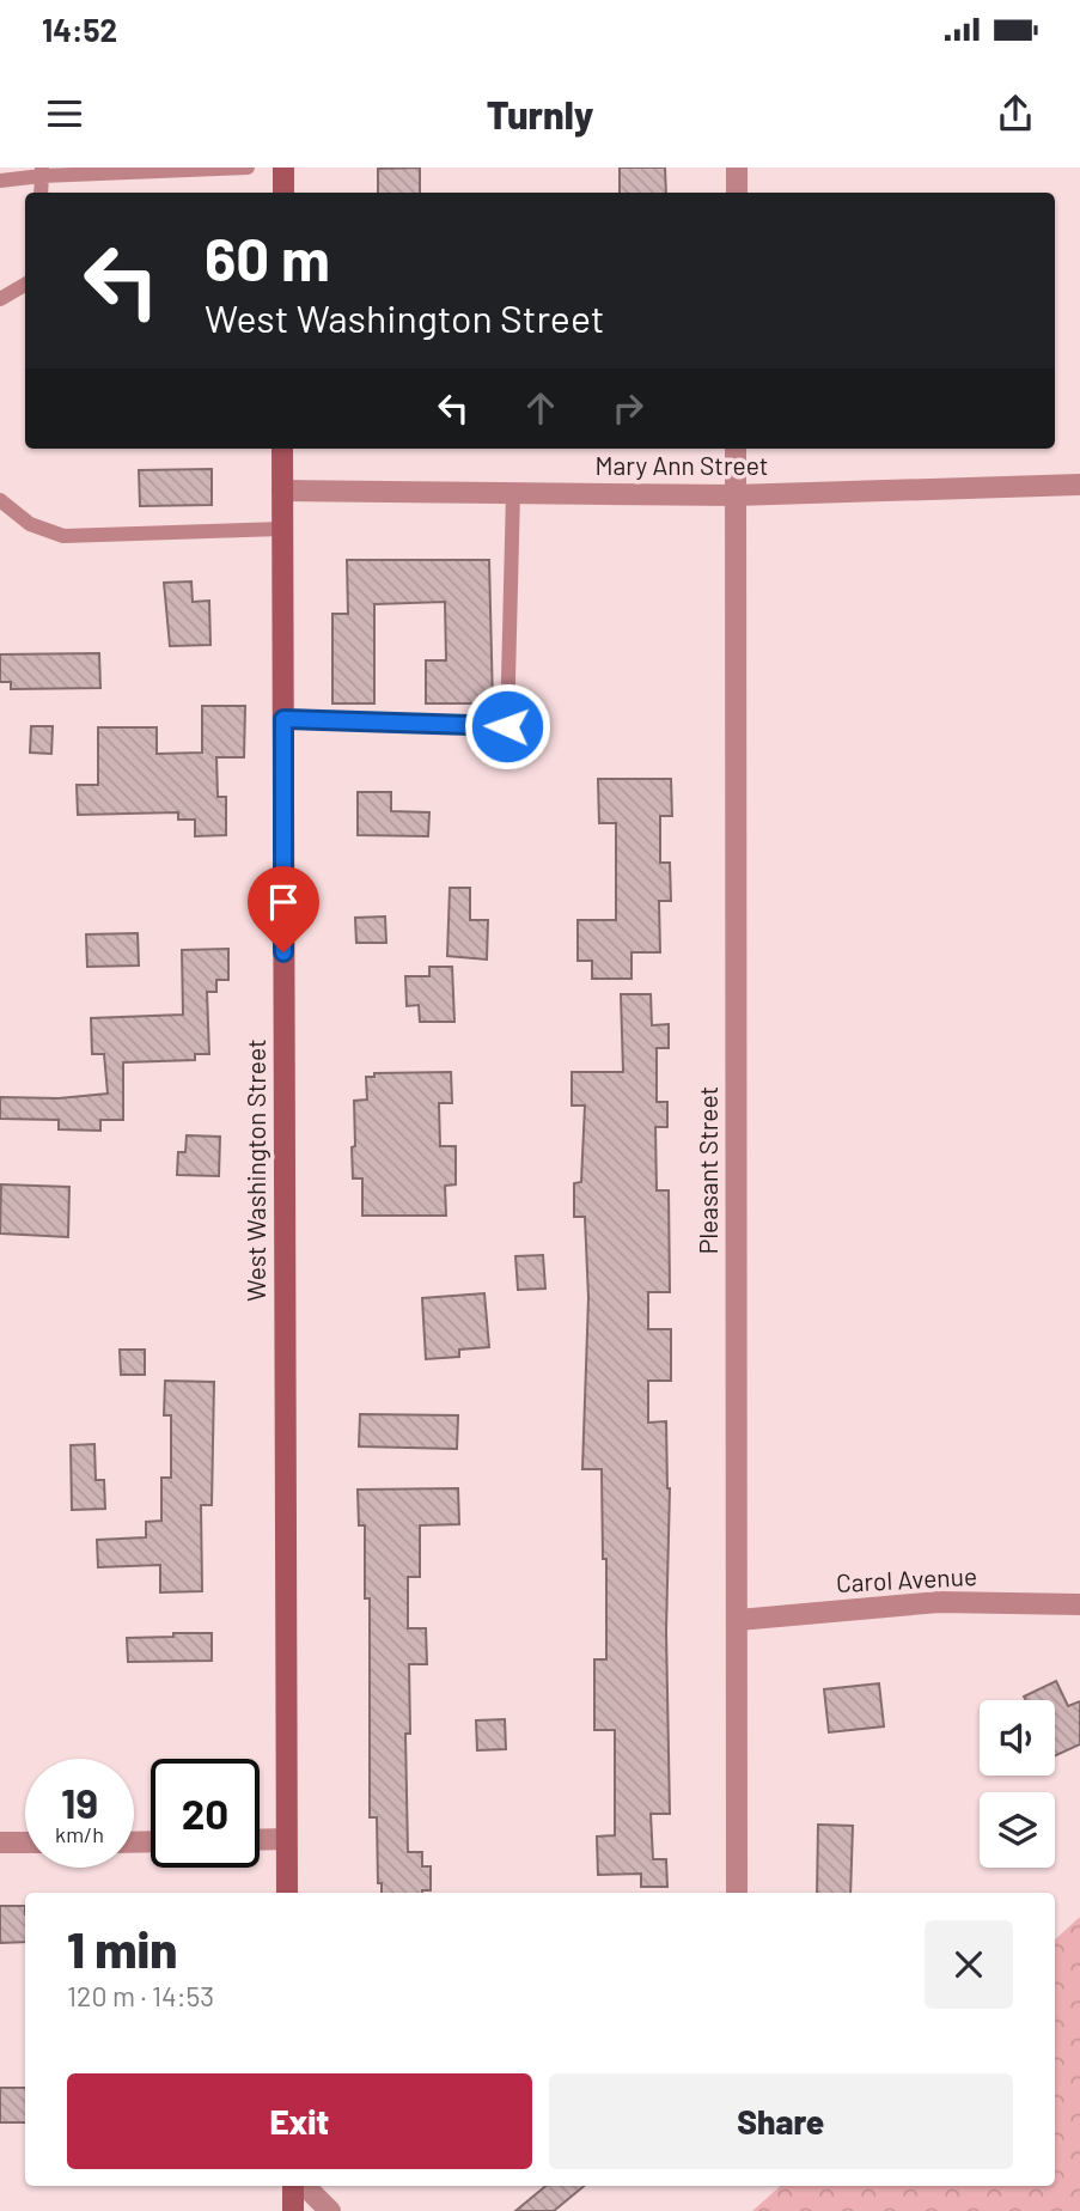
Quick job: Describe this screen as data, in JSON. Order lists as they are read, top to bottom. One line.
{"streets":{"main road":["West Washington Street"],"street":["Mary Ann Street","Pleasant Street","Carol Avenue"]},"crossings":[["Mary Ann Street","West Washington Street"],["Mary Ann Street","Pleasant Street"],["Pleasant Street","Carol Avenue"]],"page":{"status":"14:52","header":"Turnly","turn":["60 m","West Washington Street"],"speed":"19 km/h","limit":"20","heading":["1 min","120 m · 14:53"],"buttons":["Exit","Share"]}}
